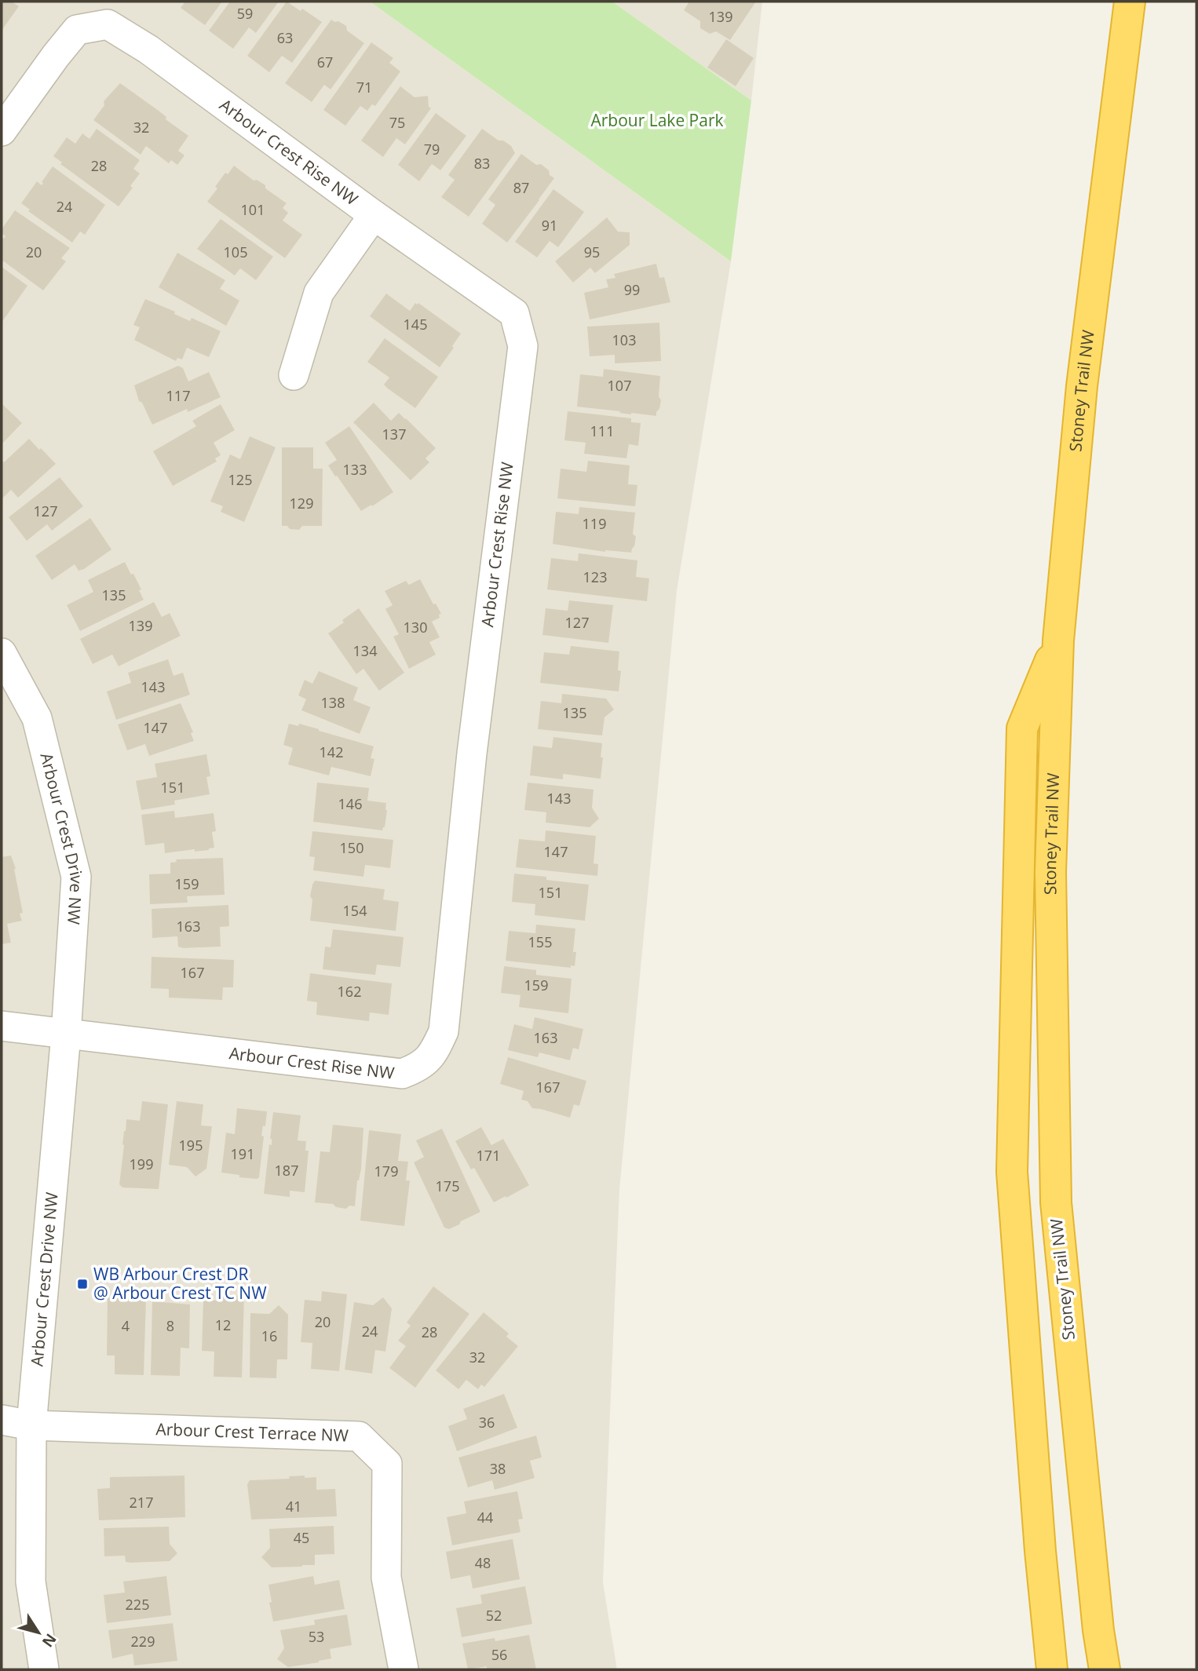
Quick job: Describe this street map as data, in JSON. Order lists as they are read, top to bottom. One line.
{"streets":{"highway":["Stoney Trail NW"],"street":["Arbour Crest Rise NW","Arbour Crest Drive NW","Arbour Crest Terrace NW"]},"crossings":[["Arbour Crest Rise NW","Arbour Crest Drive NW"],["Arbour Crest Drive NW","Arbour Crest Terrace NW"]],"parks":["Arbour Lake Park"],"places":{"transit":["WB Arbour Crest DR @ Arbour Crest TC NW"]},"house_numbers":["59","139","63","67","71","75","32","79","83","28","87","24","101","91","20","105","95","99","145","103","107","117","111","137","133","125","129","127","119","123","135","127","139","130","134","143","138","135","147","142","151","143","146","150","147","159","151","154","163","155","167","159","162","163","167","195","191","171","199","187","179","175","20","12","4","8","24","28","16","32","36","38","217","41","44","45","48","225","52","53","229","56"],"north":"bottom right"}
